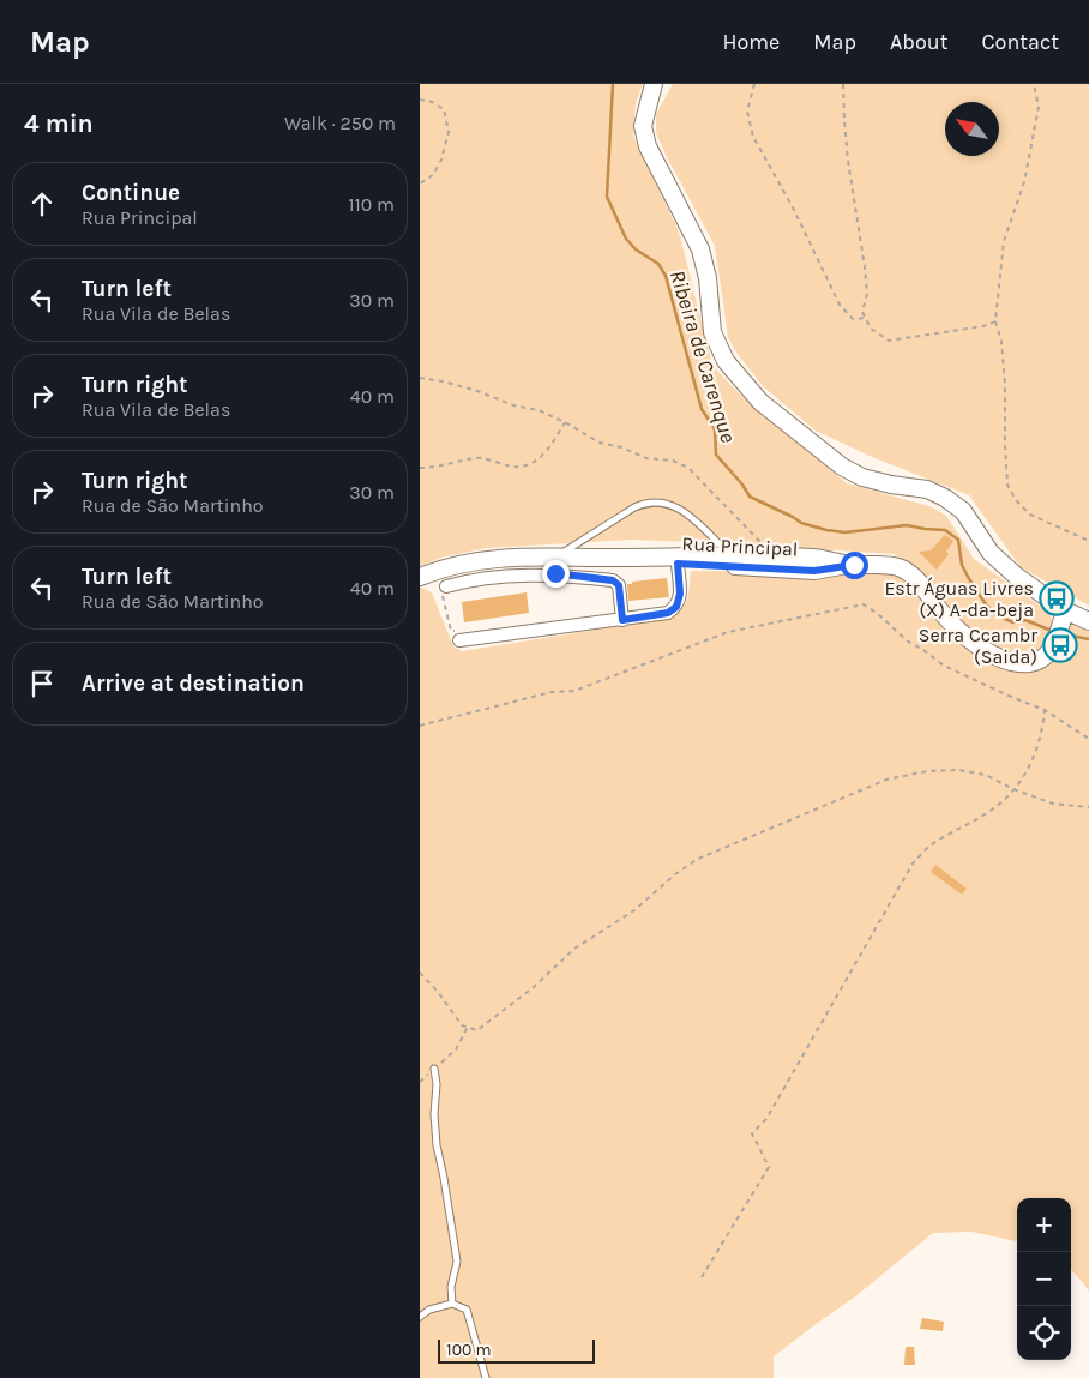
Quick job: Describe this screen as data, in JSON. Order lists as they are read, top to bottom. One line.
{"streets":{"street":["Rua Principal"]},"water":["Ribeira de Carenque"],"places":{"bus stop":["Estr Águas Livres (X) A-da-beja","Serra Ccambr (Saida)"]},"scale_bar":"100 m","north":"top left","page":{"header":"Map","nav":["Home","Map","About","Contact"],"heading":["4 min","Walk · 250 m"],"list":[["Continue","Rua Principal","110 m"],["Turn left","Rua Vila de Belas","30 m"],["Turn right","Rua Vila de Belas","40 m"],["Turn right","Rua de São Martinho","30 m"],["Turn left","Rua de São Martinho","40 m"],"Arrive at destination"],"map_buttons":["+","−"],"scale":"100 m"}}
